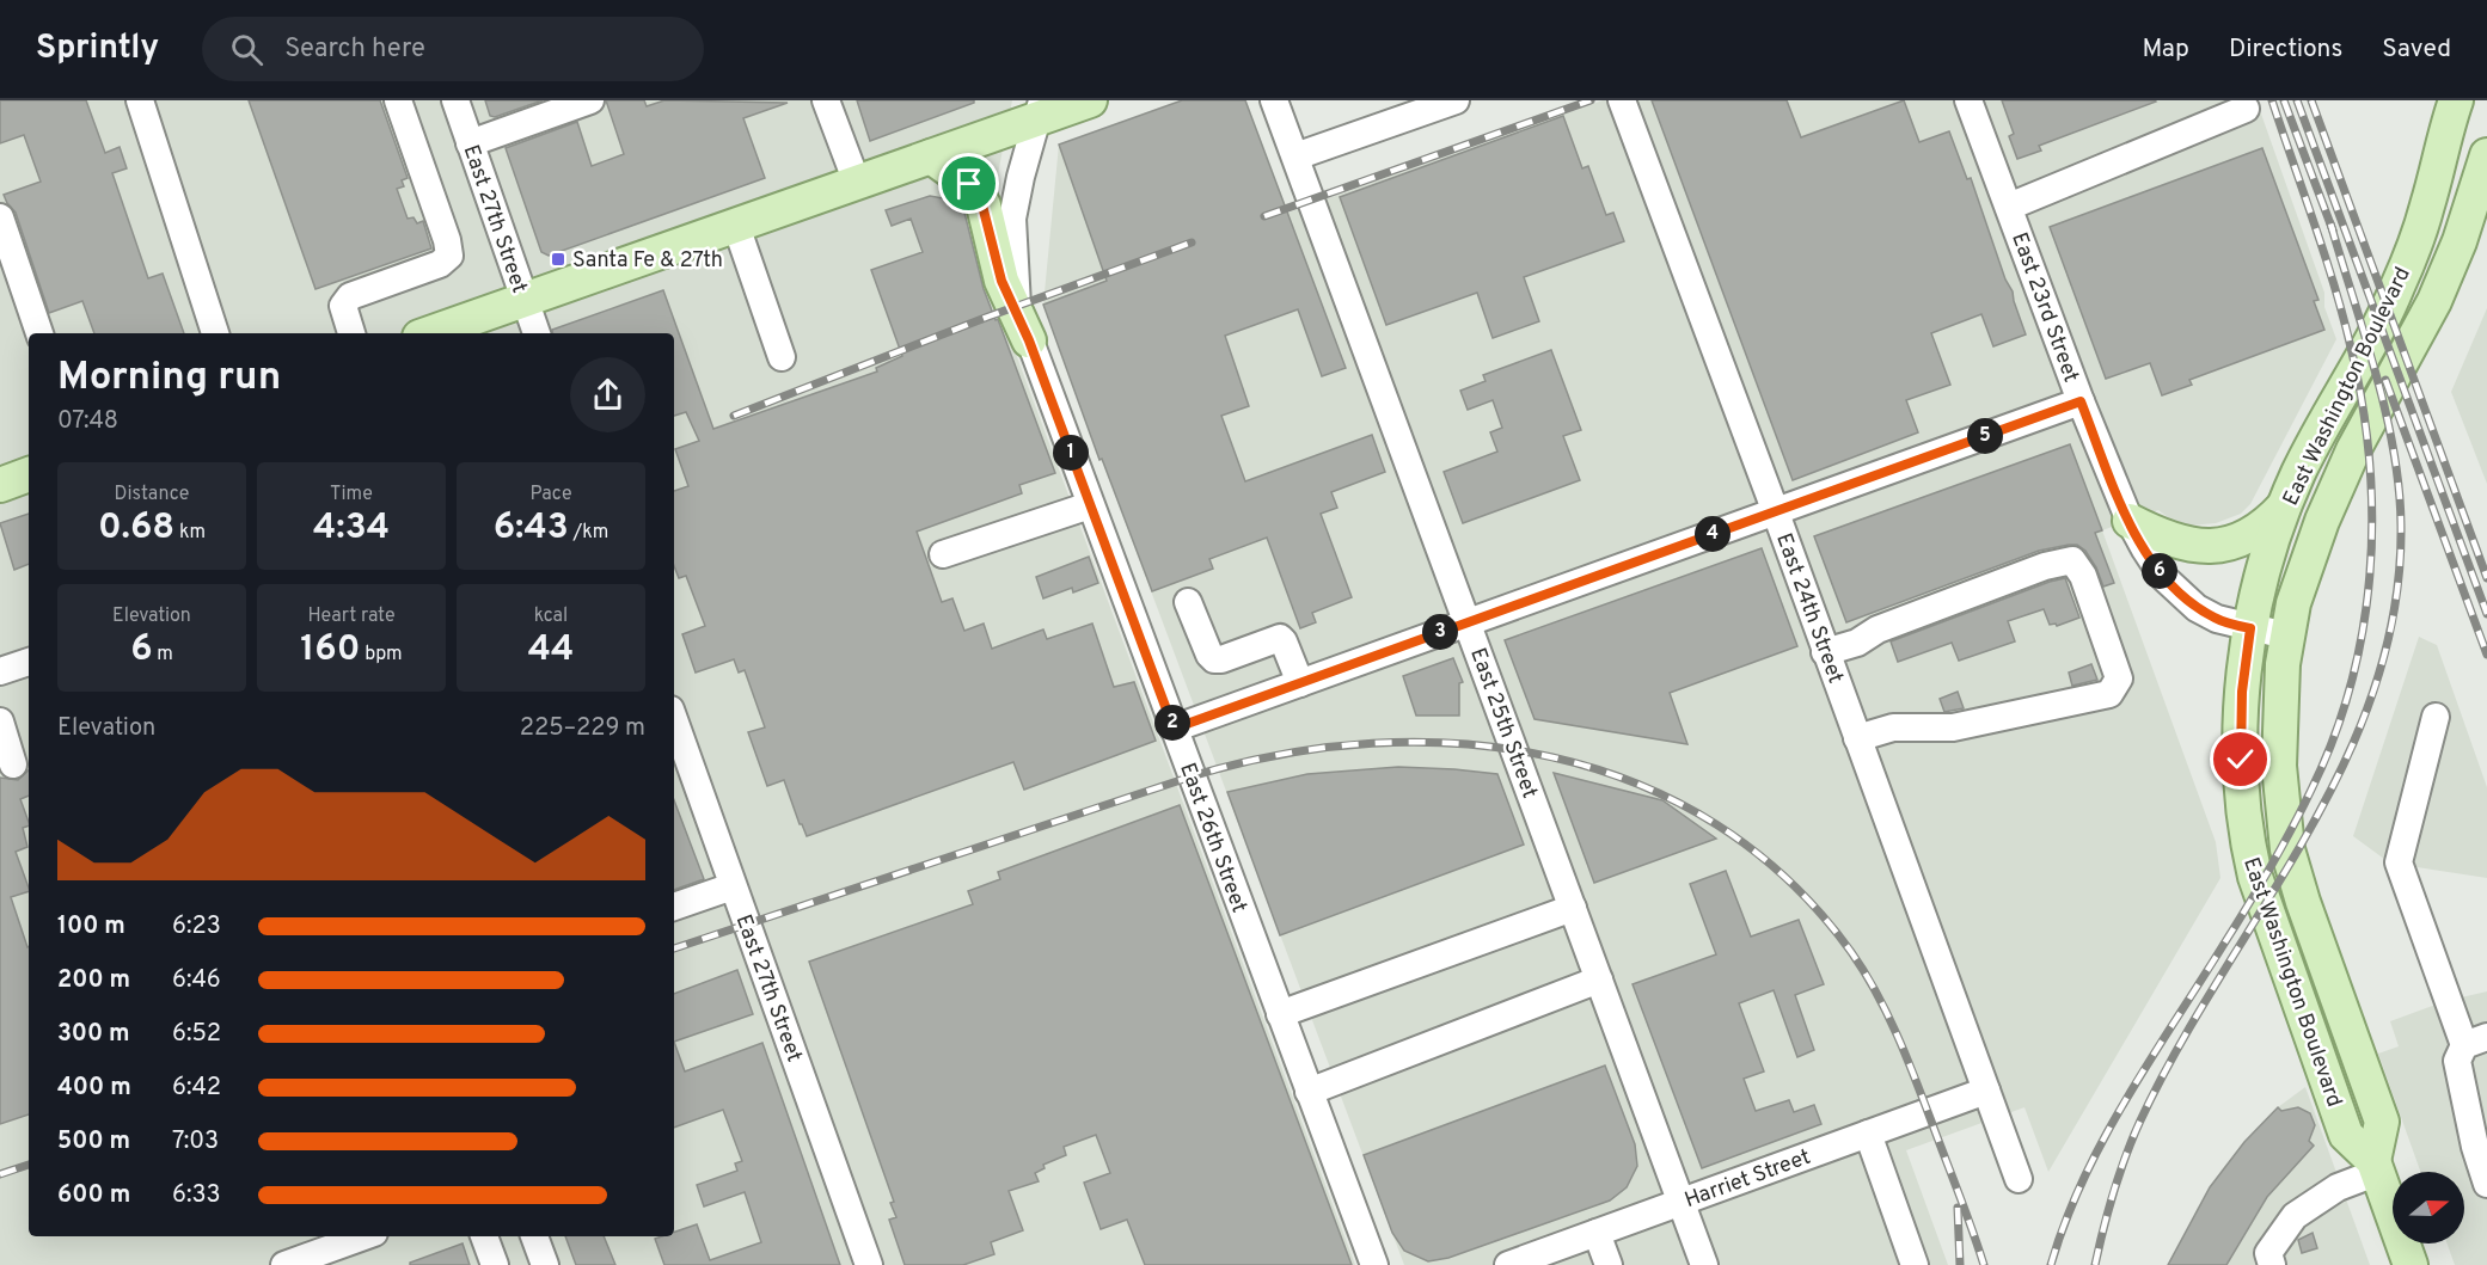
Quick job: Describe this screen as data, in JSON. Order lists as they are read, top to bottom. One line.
{"streets":{"main road":["East Washington Boulevard"],"street":["East 27th Street","East 23rd Street","East 24th Street","East 25th Street","East 26th Street","Harriet Street"]},"crossings":[["East 23rd Street","East Washington Boulevard"],["East 24th Street","Harriet Street"],["East 25th Street","Harriet Street"]],"places":{"transit":["Santa Fe & 27th"]},"north":"right","page":{"header":"Sprintly","search":"Search here","nav":["Map","Directions","Saved"],"heading":["Morning run","07:48"],"pins":["5","1","4","6","3","2"],"stats":[["Distance","0.68 km"],["Time","4:34"],["Pace","6:43 /km"],["Elevation","6 m"],["Heart rate","160 bpm"],["kcal","44"]],"chart":["Elevation","225–229 m"],"list":[{"name":"100 m","note":"6:23"},{"name":"200 m","note":"6:46"},{"name":"300 m","note":"6:52"},{"name":"400 m","note":"6:42"},{"name":"500 m","note":"7:03"},{"name":"600 m","note":"6:33"}]}}
